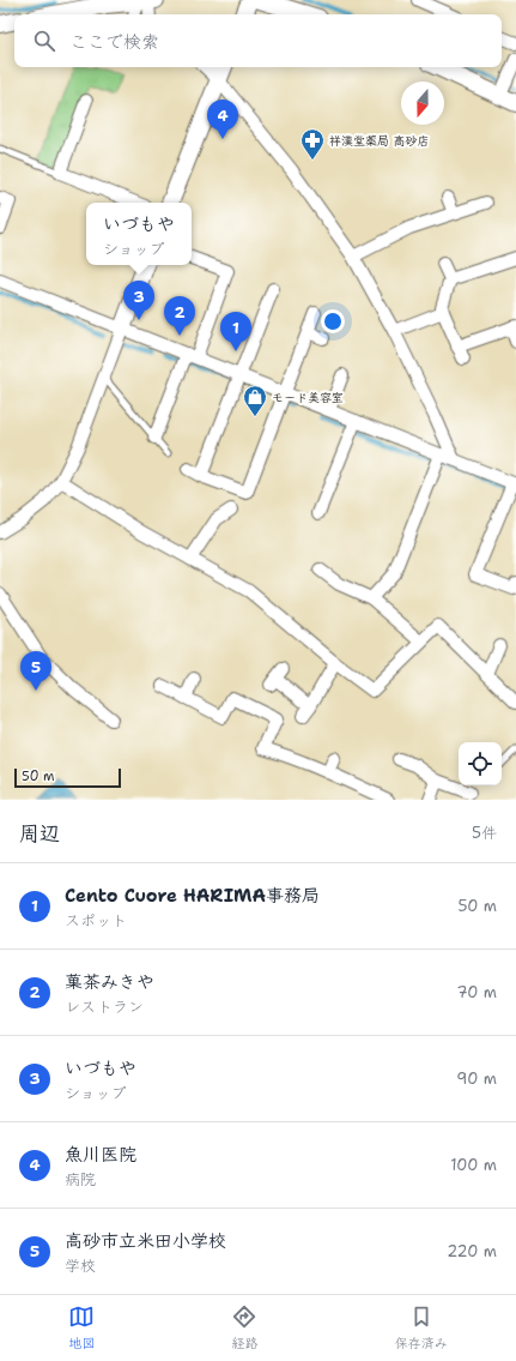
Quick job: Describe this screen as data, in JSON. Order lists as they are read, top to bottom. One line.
{"places":{"pharmacy":["祥漢堂薬局 高砂店"],"shop":["モード美容室"]},"scale_bar":"50 m","north":"bottom","page":{"search":"ここで検索","pins":["4","3","2","1","5"],"popup":["いづもや","ショップ"],"scale":"50 m","heading":["周辺","5件"],"list":[{"mark":"1","name":"Cento Cuore HARIMA事務局","note":"スポット","value":"50 m"},{"mark":"2","name":"菓茶みきや","note":"レストラン","value":"70 m"},{"mark":"3","name":"いづもや","note":"ショップ","value":"90 m"},{"mark":"4","name":"魚川医院","note":"病院","value":"100 m"},{"mark":"5","name":"高砂市立米田小学校","note":"学校","value":"220 m"}],"nav":["地図","経路","保存済み"]}}
